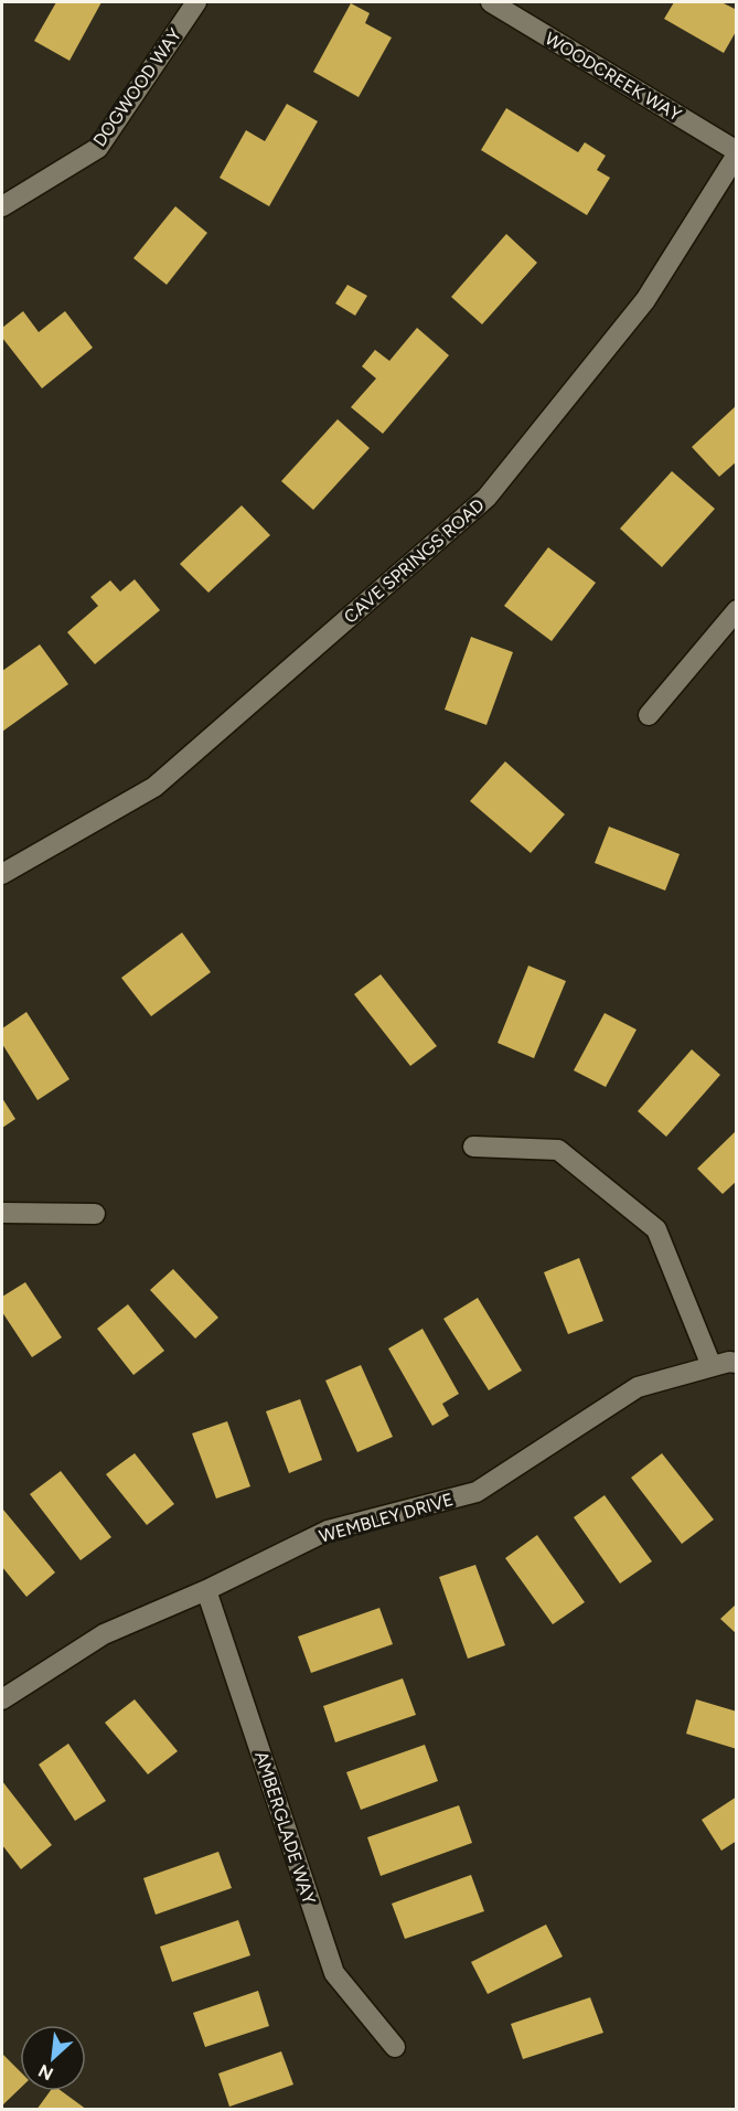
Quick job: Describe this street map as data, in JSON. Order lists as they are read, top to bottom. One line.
{"streets":{"street":["WOODCREEK WAY","DOGWOOD WAY","CAVE SPRINGS ROAD","WEMBLEY DRIVE","AMBERGLADE WAY"]},"crossings":[["WOODCREEK WAY","CAVE SPRINGS ROAD"],["WEMBLEY DRIVE","AMBERGLADE WAY"]],"north":"bottom left"}
